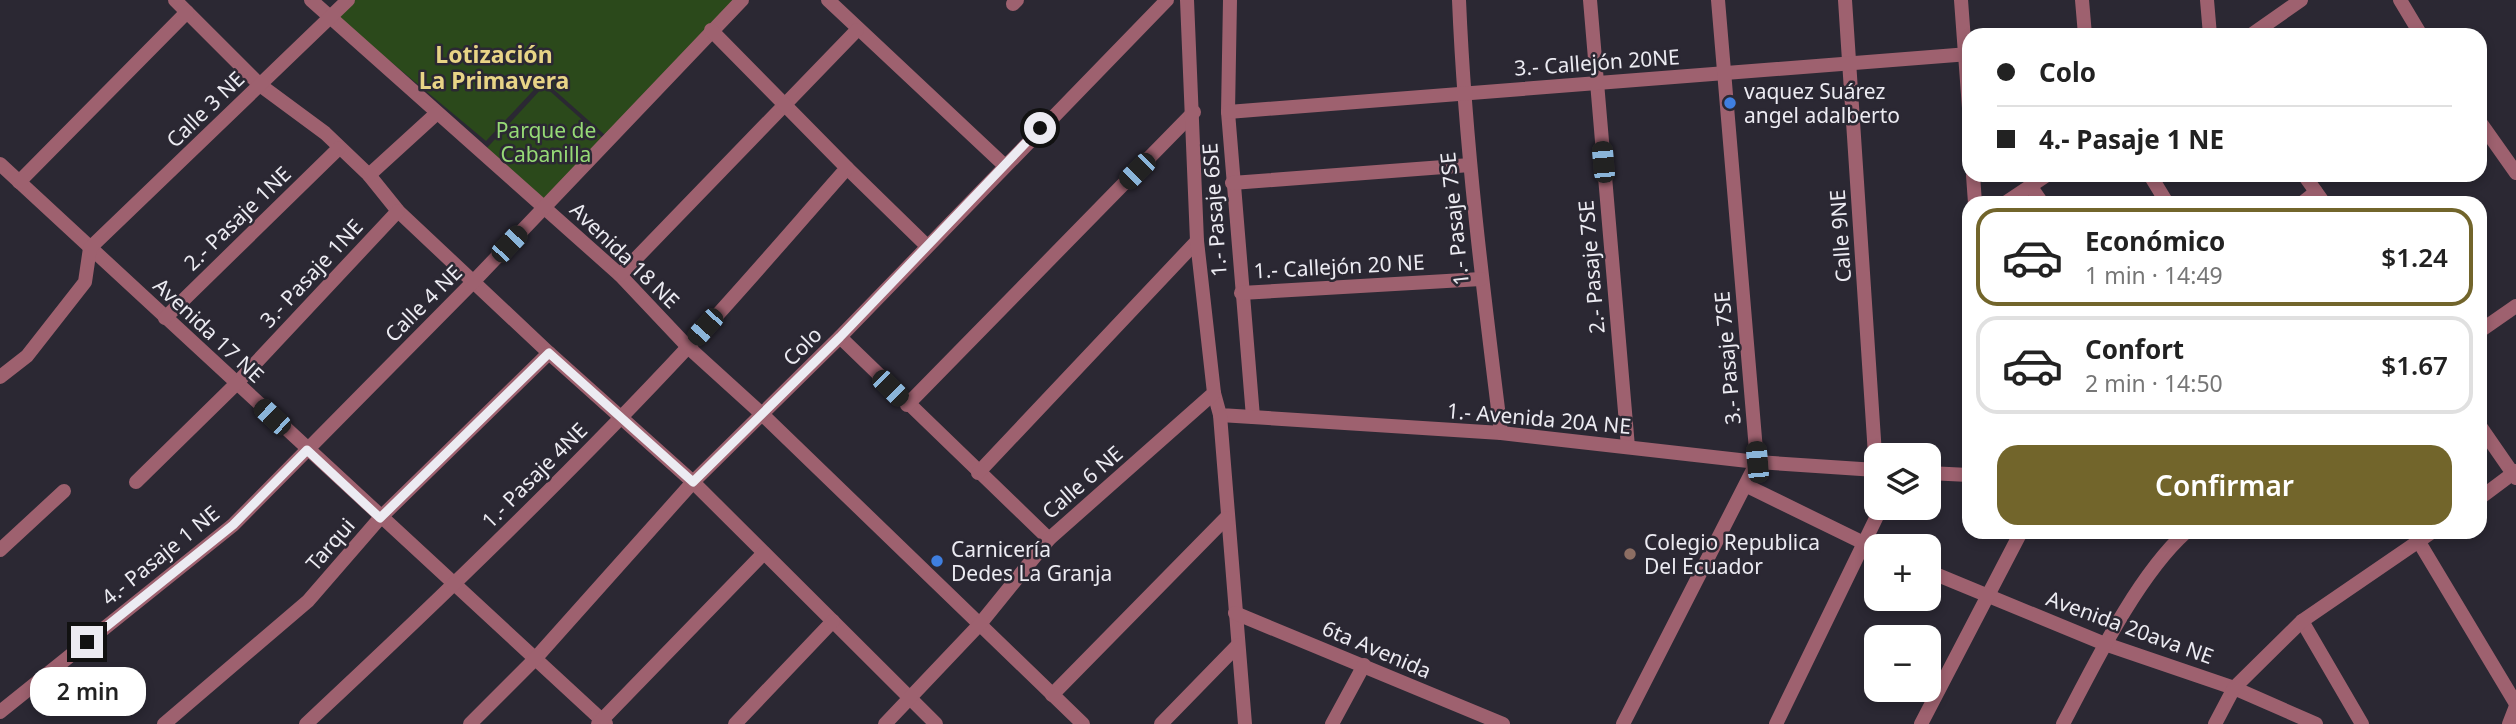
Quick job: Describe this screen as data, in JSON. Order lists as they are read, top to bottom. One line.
{"streets":{"street":["3.- Callejón 20NE","Calle 3 NE","1.- Pasaje 6SE","2.- Pasaje 1NE","1.- Pasaje 7SE","Calle 9NE","Avenida 18 NE","1.- Callejón 20 NE","2.- Pasaje 7SE","3.- Pasaje 1NE","Calle 4 NE","Avenida 17 NE","Colo","3.- Pasaje 7SE","1.- Avenida 20A NE","1.- Pasaje 4NE","Calle 6 NE","Tarqui","4.- Pasaje 1 NE","Avenida 20ava NE","6ta Avenida"]},"crossings":[["3.- Callejón 20NE","1.- Pasaje 6SE"],["3.- Callejón 20NE","1.- Pasaje 7SE"],["3.- Callejón 20NE","Calle 9NE"],["3.- Callejón 20NE","2.- Pasaje 7SE"],["3.- Callejón 20NE","3.- Pasaje 7SE"],["Calle 3 NE","Avenida 18 NE"],["Calle 3 NE","Avenida 17 NE"],["1.- Pasaje 6SE","1.- Callejón 20 NE"],["1.- Pasaje 6SE","1.- Avenida 20A NE"],["2.- Pasaje 1NE","Avenida 17 NE"],["1.- Pasaje 7SE","1.- Callejón 20 NE"],["1.- Pasaje 7SE","1.- Avenida 20A NE"],["Avenida 18 NE","Calle 4 NE"],["Avenida 18 NE","Colo"],["Avenida 18 NE","1.- Pasaje 4NE"],["Avenida 18 NE","Calle 6 NE"],["2.- Pasaje 7SE","1.- Avenida 20A NE"],["3.- Pasaje 1NE","Avenida 17 NE"],["Calle 4 NE","Avenida 17 NE"],["Calle 4 NE","4.- Pasaje 1 NE"],["Avenida 17 NE","Colo"],["Avenida 17 NE","1.- Pasaje 4NE"],["Avenida 17 NE","Tarqui"],["Avenida 17 NE","4.- Pasaje 1 NE"],["3.- Pasaje 7SE","1.- Avenida 20A NE"]],"districts":["Lotización La Primavera"],"parks":["Parque de Cabanilla"],"places":["vaquez Suárez angel adalberto","Colegio Republica Del Ecuador","Carnicería Dedes La Granja"],"page":{"banner":["Colo","4.- Pasaje 1 NE"],"list":[{"name":"Económico","note":"1 min · 14:49","value":"$1.24"},{"name":"Confort","note":"2 min · 14:50","value":"$1.67"}],"buttons":"Confirmar","map_buttons":["+","−"],"bubble":"2 min"}}
